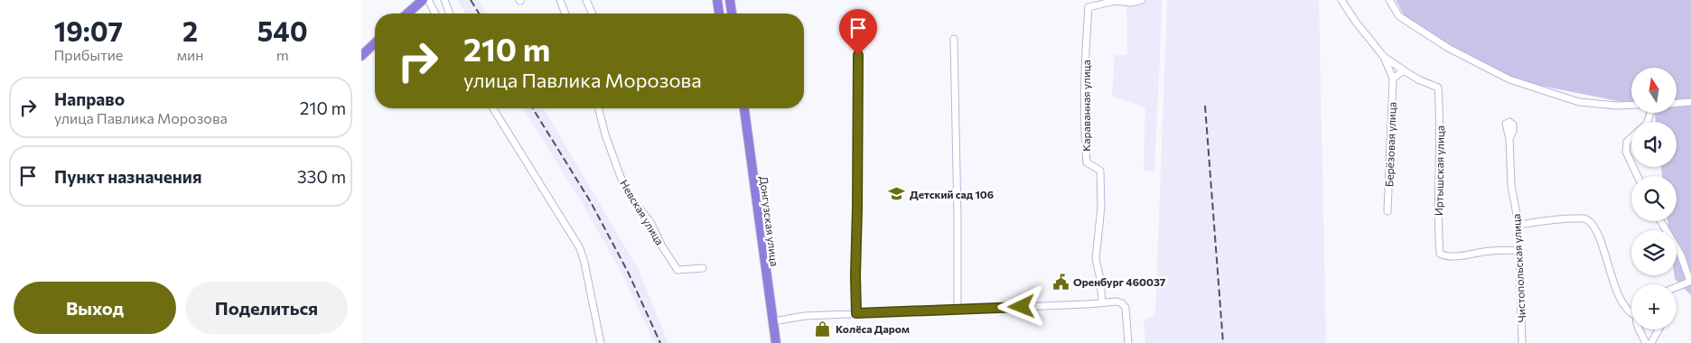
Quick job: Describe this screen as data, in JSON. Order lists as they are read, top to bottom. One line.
{"streets":{"highway":["Донгузская улица"],"street":["Караванная улица","Берёзовая улица","Иртышская улица","Невская улица","Чистопольская улица"]},"crossings":[["Иртышская улица","Чистопольская улица"]],"places":{"school or university":["Детский сад 106"],"public building":["Оренбург 460037"],"shop":["Колёса Даром"]},"north":"top","page":{"eta":["19:07","Прибытие","2","мин","540","m"],"turn":["210 m","улица Павлика Морозова"],"map_buttons":"+","list":[{"name":"Направо","note":"улица Павлика Морозова","value":"210 m"},{"name":"Пункт назначения","value":"330 m"}],"buttons":["Выход","Поделиться"]}}
